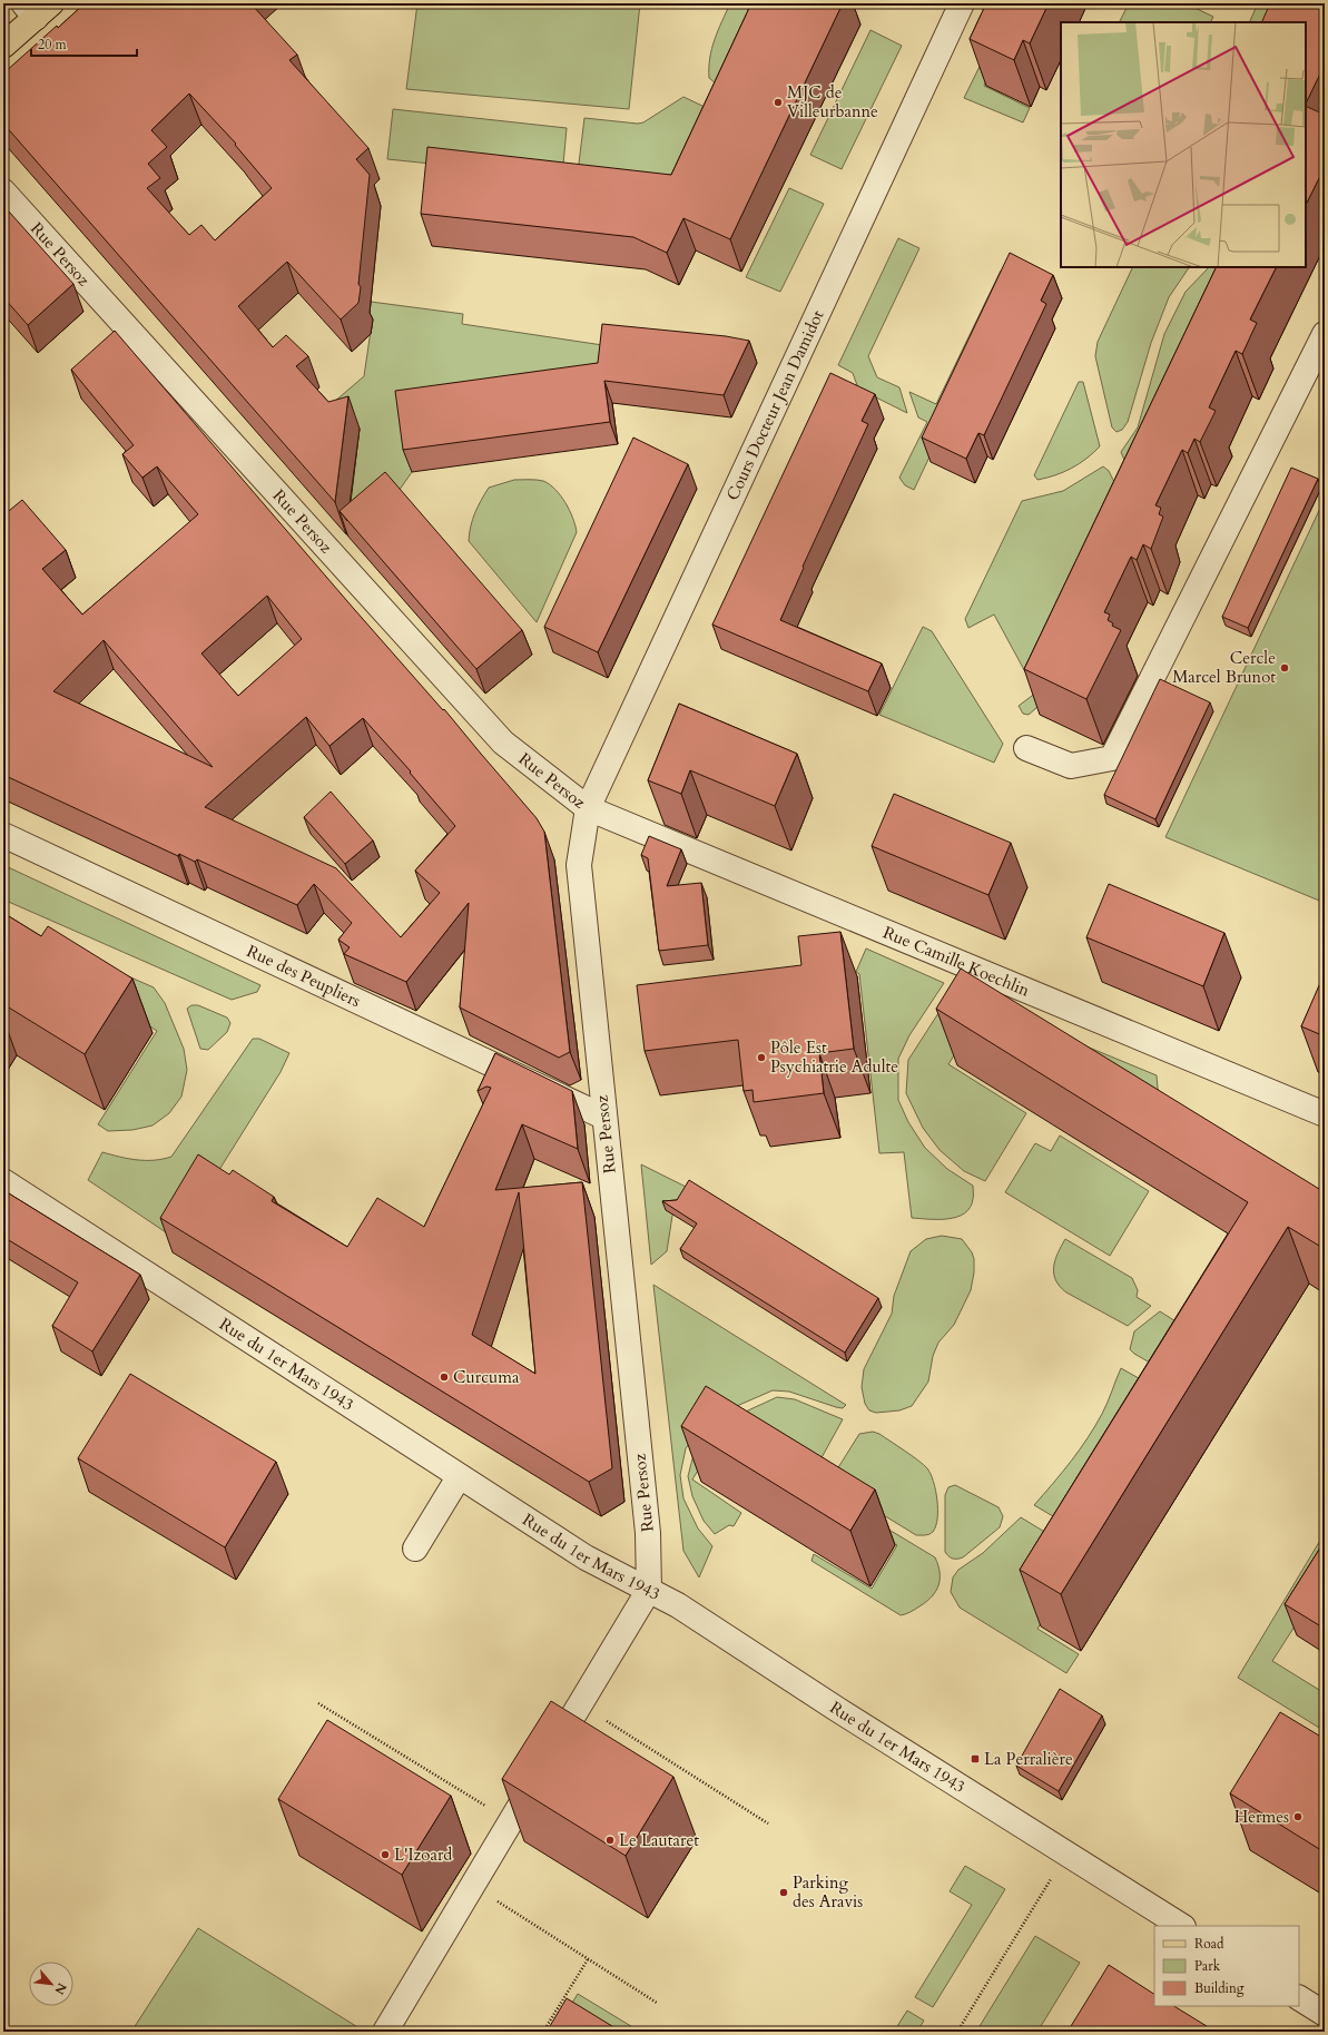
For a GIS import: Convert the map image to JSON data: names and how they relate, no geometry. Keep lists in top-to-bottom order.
{
  "streets": {
    "street": [
      "Rue Persoz",
      "Cours Docteur Jean Damidot",
      "Rue Camille Koechlin",
      "Rue des Peupliers",
      "Rue du 1er Mars 1943"
    ]
  },
  "crossings": [
    ["Rue Persoz", "Cours Docteur Jean Damidot"],
    ["Rue Persoz", "Rue Camille Koechlin"],
    ["Rue Persoz", "Rue des Peupliers"],
    ["Rue Persoz", "Rue du 1er Mars 1943"],
    ["Cours Docteur Jean Damidot", "Rue Camille Koechlin"]
  ],
  "places": {
    "other": [
      "MJC de Villeurbanne",
      "Cercle Marcel Brunot",
      "Pôle Est Psychiatrie Adulte",
      "Curcuma",
      "Hermes",
      "Le Lautaret",
      "L'Izoard",
      "Parking des Aravis"
    ],
    "transit": ["La Perralière"]
  },
  "legend": ["Road", "Park", "Building"],
  "scale_bar": "20 m",
  "north": "bottom right"
}
